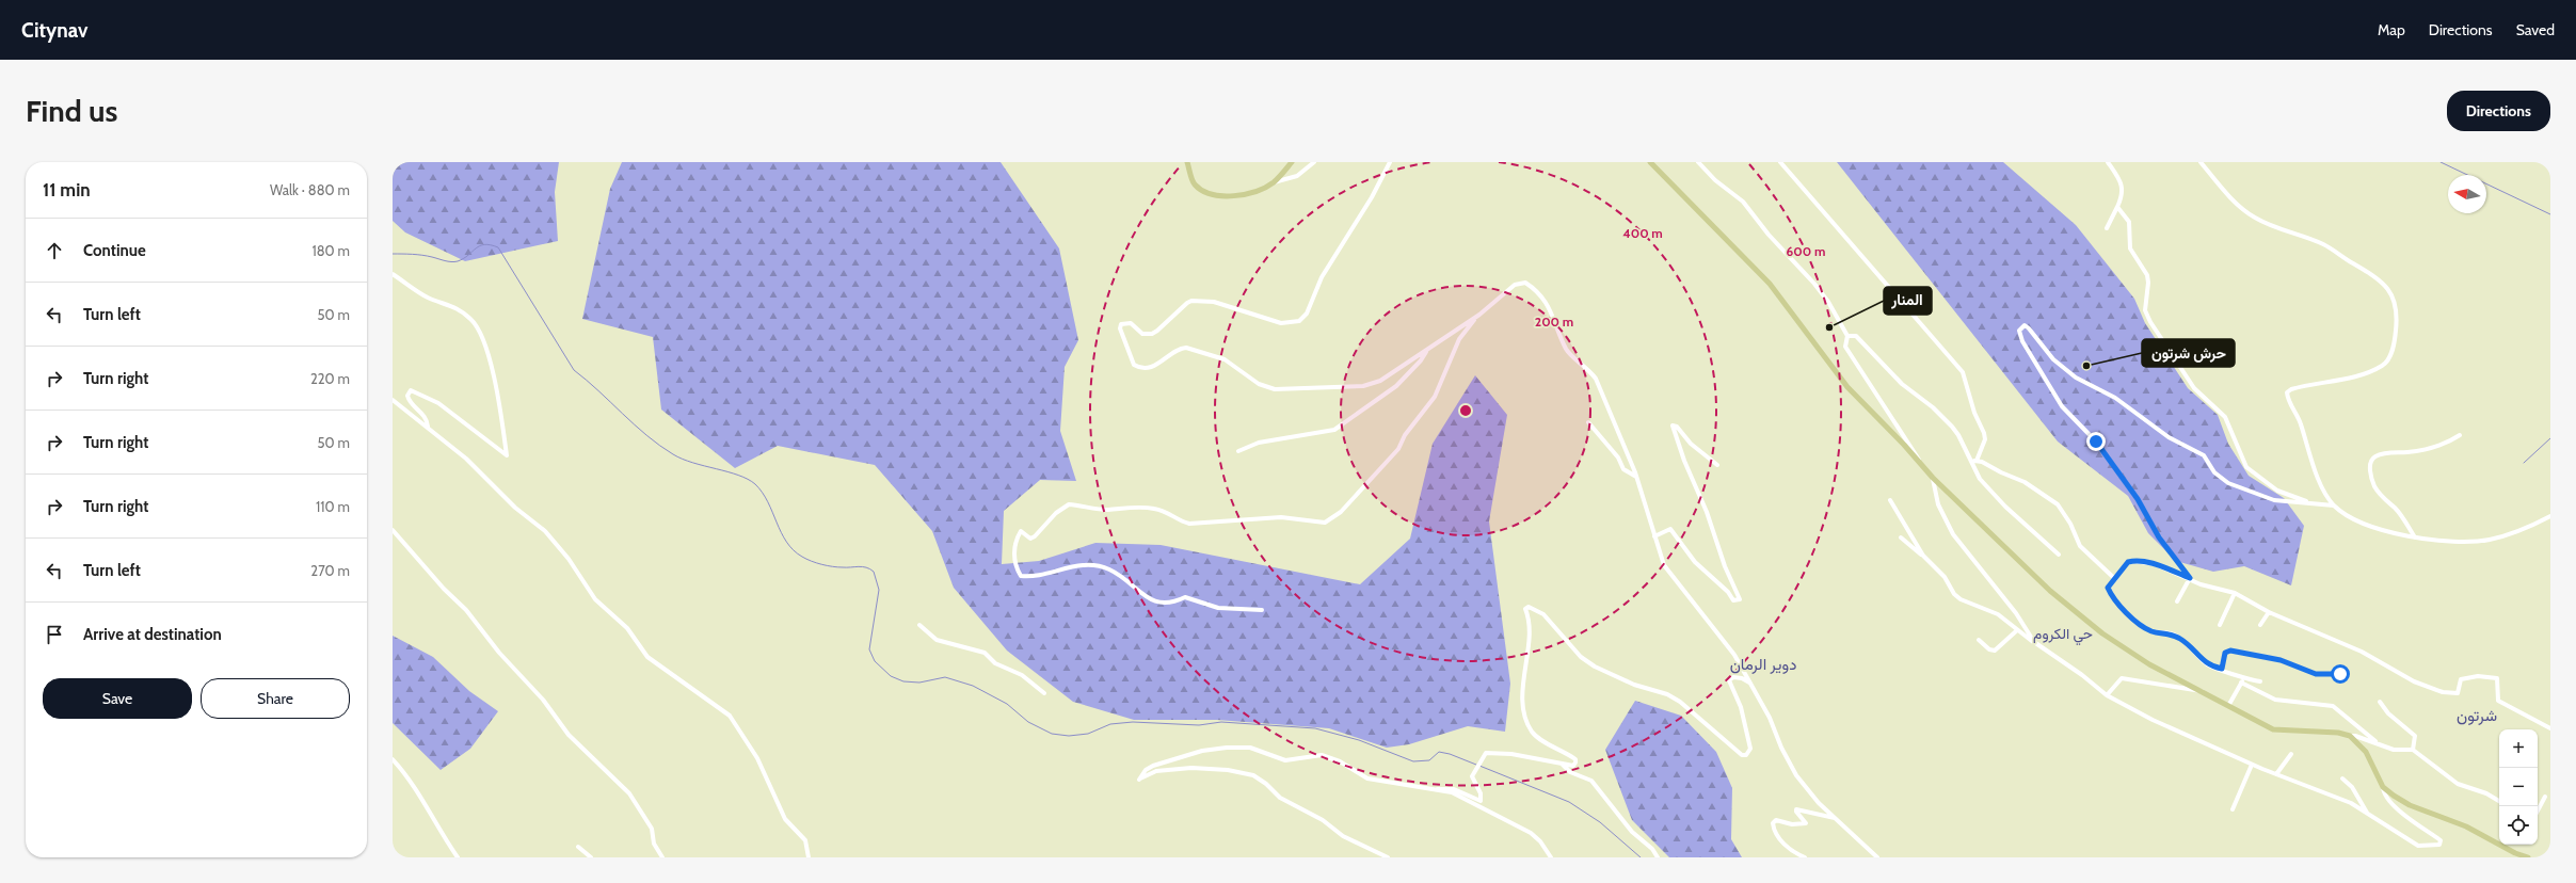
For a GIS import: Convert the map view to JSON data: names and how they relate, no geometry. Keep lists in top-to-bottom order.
{
  "districts": ["حي الكروم", "دوير الرمان", "شرتون"],
  "places": ["المنار", "حرش شرتون"],
  "north": "left",
  "page": {
    "header": "Citynav",
    "nav": ["Map", "Directions", "Saved"],
    "buttons": [
      "Directions",
      ["Save", "Share"]
    ],
    "title": "Find us",
    "heading": ["11 min", "Walk · 880 m"],
    "list": [
      ["Continue", "180 m"],
      ["Turn left", "50 m"],
      ["Turn right", "220 m"],
      ["Turn right", "50 m"],
      ["Turn right", "110 m"],
      ["Turn left", "270 m"],
      "Arrive at destination"
    ],
    "map_buttons": ["+", "−"]
  },
  "rings": ["400 m", "600 m", "200 m"]
}
